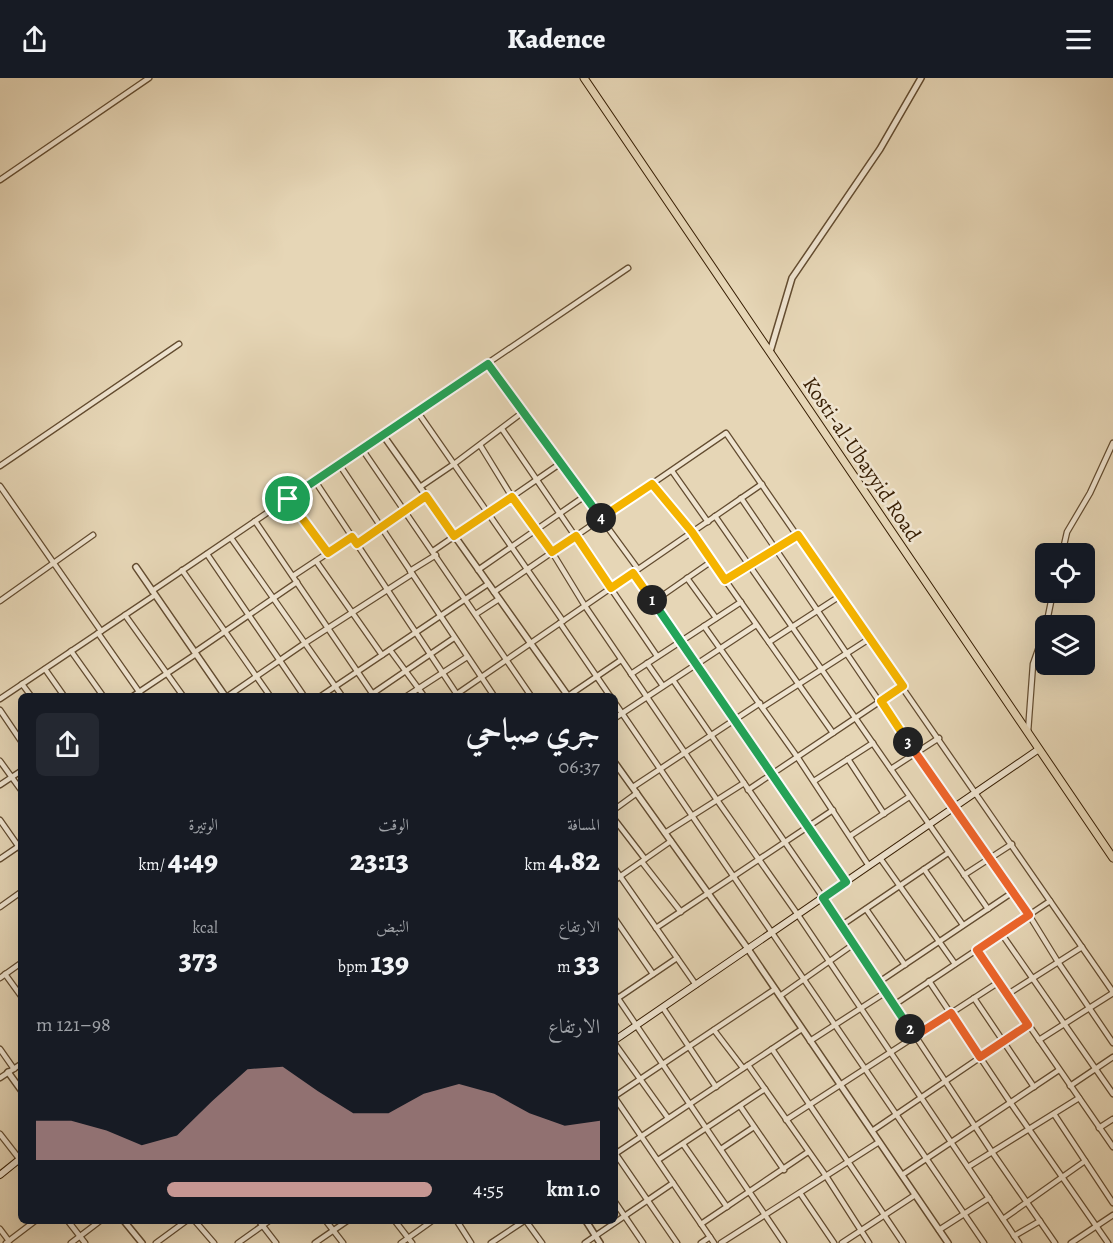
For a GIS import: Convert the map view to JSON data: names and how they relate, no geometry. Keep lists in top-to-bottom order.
{
  "streets": {
    "highway": ["Kosti-al-Ubayyid Road"]
  },
  "page": {
    "header": "Kadence",
    "pins": [
      "4",
      "1",
      "3",
      "2"
    ],
    "heading": ["جري صباحي", "06:37"],
    "stats": [
      ["المسافة", "4.82 km"],
      ["الوقت", "23:13"],
      ["الوتيرة", "4:49 /km"],
      ["الارتفاع", "33 m"],
      ["النبض", "139 bpm"],
      ["kcal", "373"]
    ],
    "chart": ["الارتفاع", "98–121 m"],
    "list": [
      {
        "name": "1.0 km",
        "note": "4:55"
      }
    ]
  }
}
